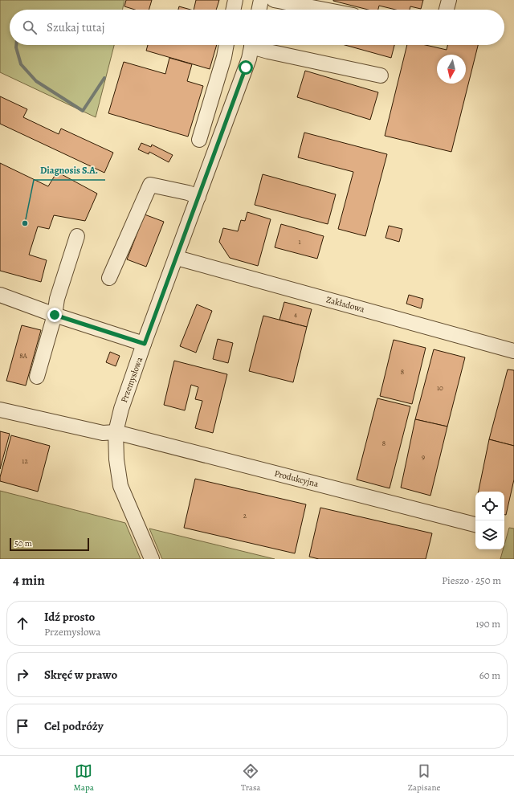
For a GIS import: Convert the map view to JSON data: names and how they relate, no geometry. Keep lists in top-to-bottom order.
{
  "streets": {
    "street": ["Zakładowa", "Przemysłowa", "Produkcyjna"]
  },
  "crossings": [
    ["Zakładowa", "Przemysłowa"],
    ["Przemysłowa", "Produkcyjna"]
  ],
  "places": ["Diagnosis S.A."],
  "house_numbers": [
    "1",
    "4",
    "8A",
    "8",
    "10",
    "8",
    "9",
    "12",
    "2"
  ],
  "scale_bar": "50 m",
  "north": "bottom",
  "page": {
    "search": "Szukaj tutaj",
    "scale": "50 m",
    "heading": ["4 min", "Pieszo · 250 m"],
    "list": [
      ["Idź prosto", "Przemysłowa", "190 m"],
      ["Skręć w prawo", "60 m"],
      "Cel podróży"
    ],
    "nav": ["Mapa", "Trasa", "Zapisane"]
  }
}
